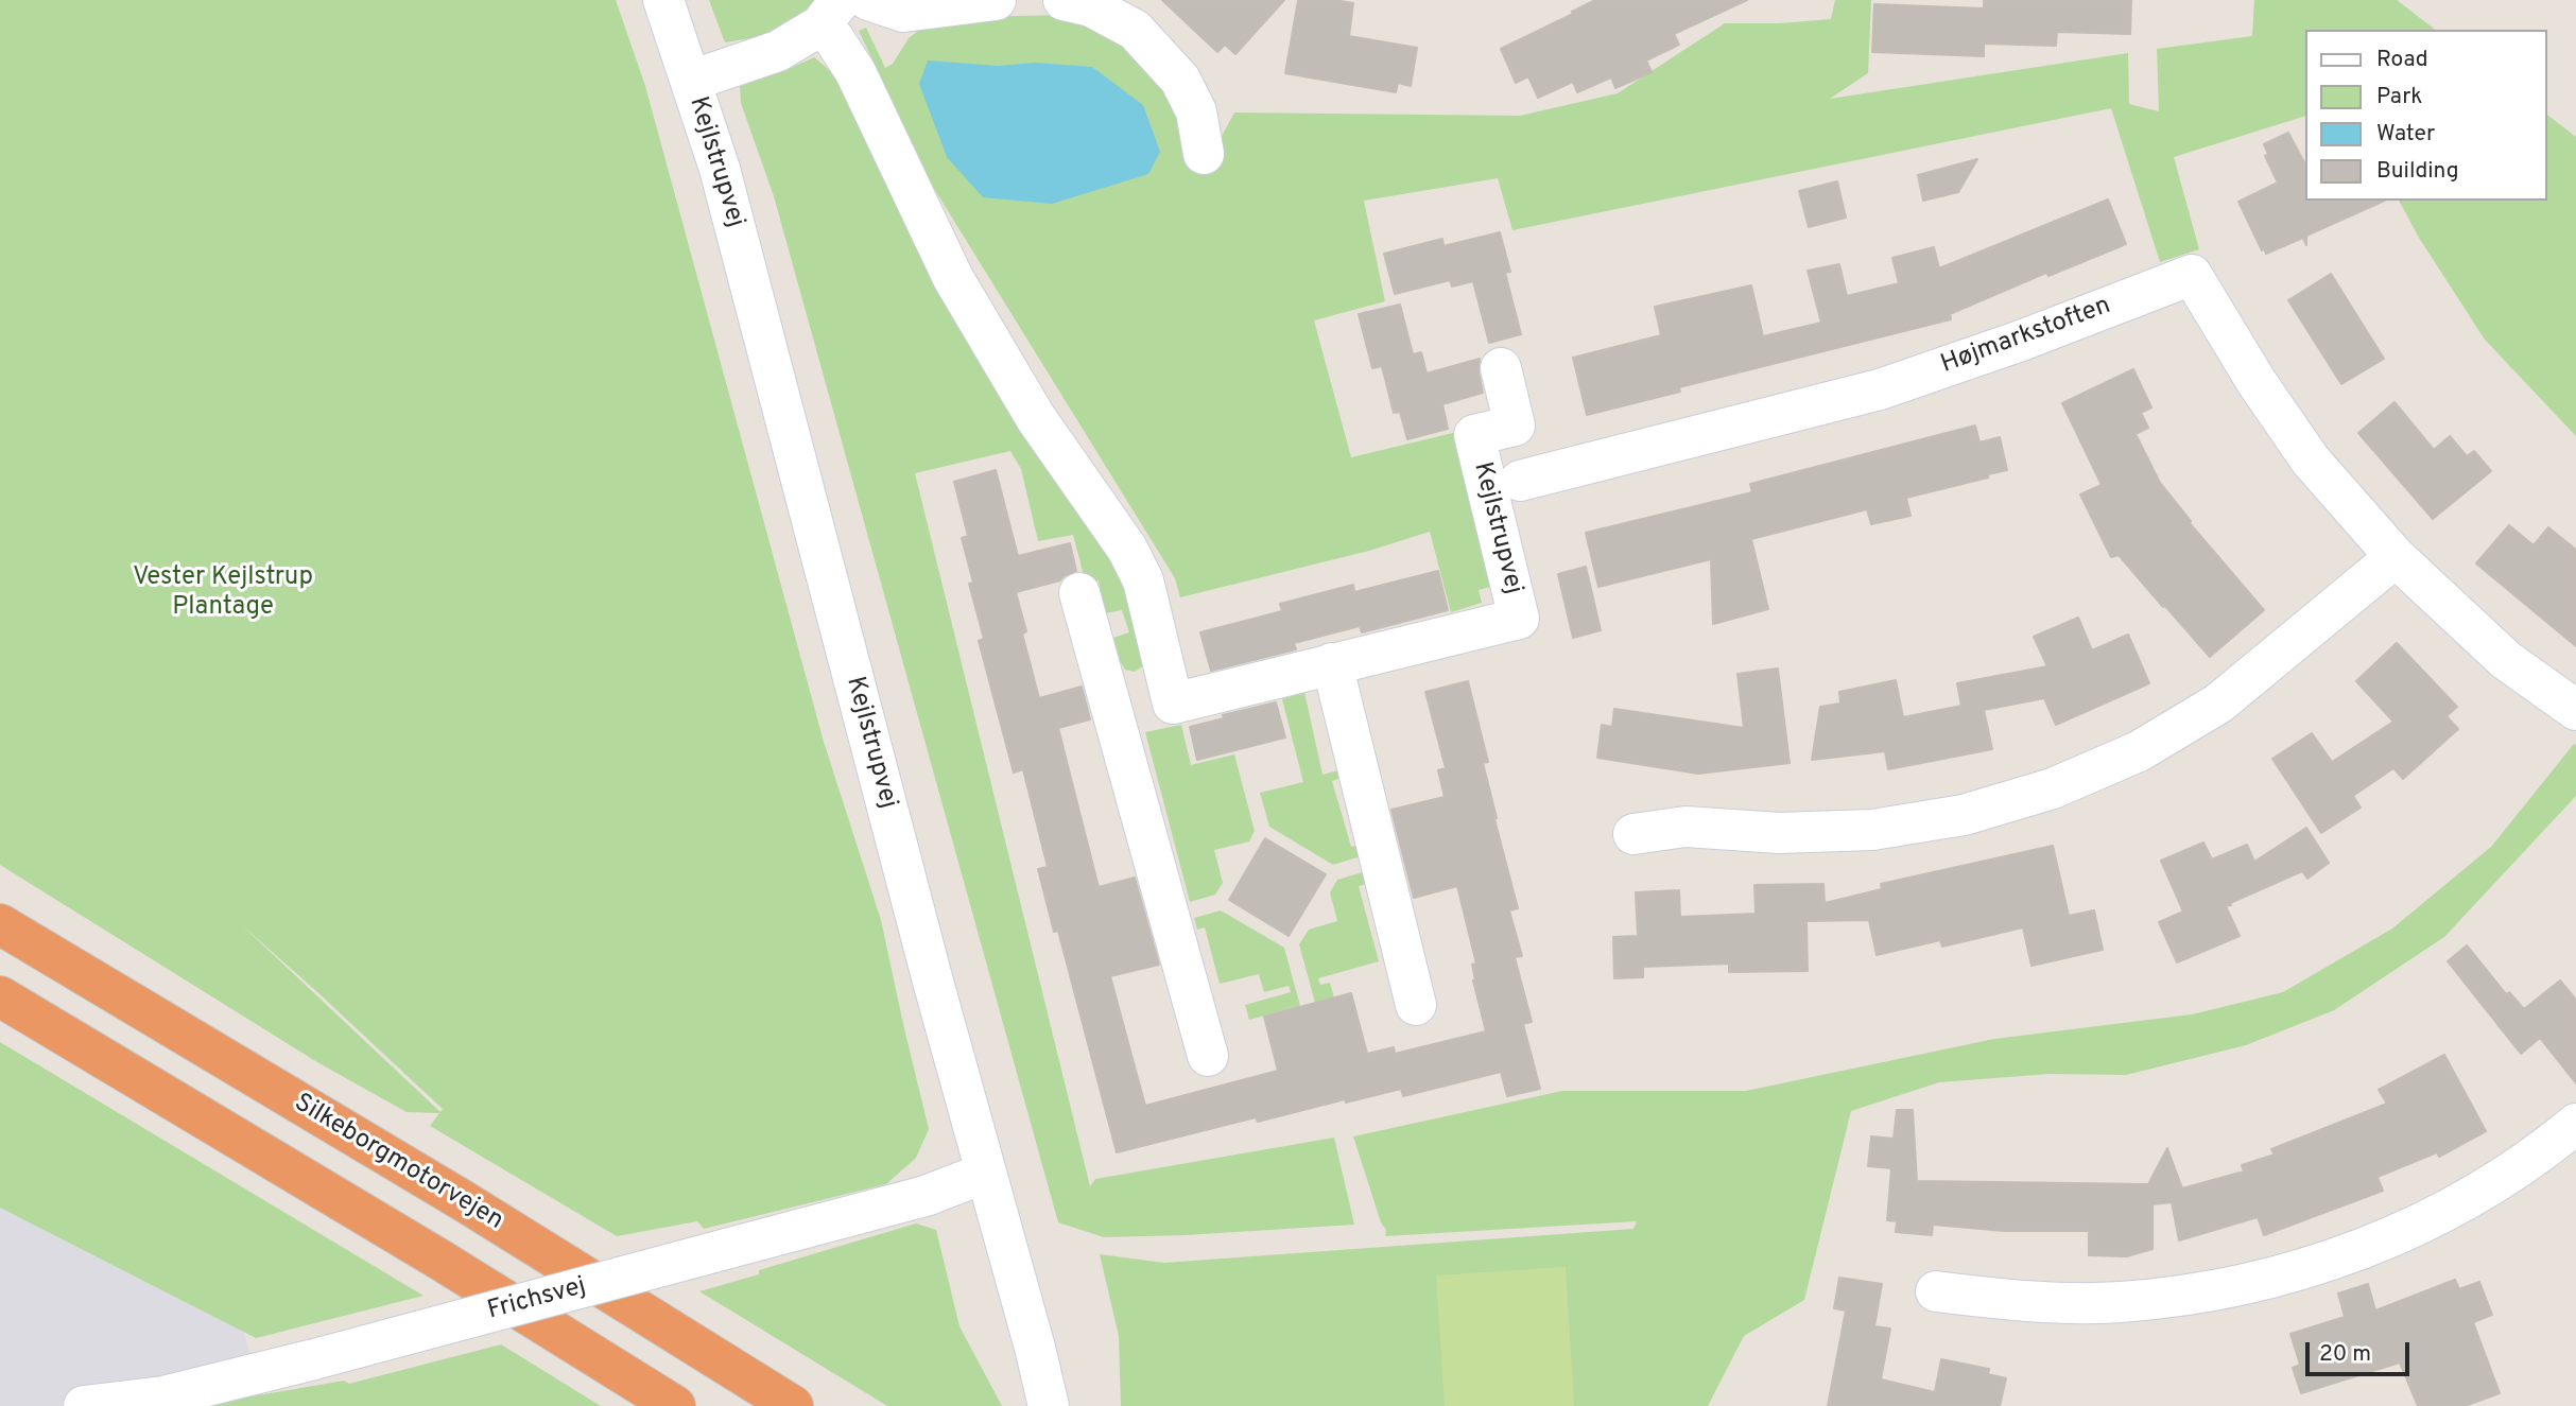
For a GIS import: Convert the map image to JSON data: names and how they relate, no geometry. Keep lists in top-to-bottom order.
{
  "streets": {
    "highway": ["Silkeborgmotorvejen"],
    "street": ["Kejlstrupvej", "Højmarkstoften", "Frichsvej"]
  },
  "crossings": [
    ["Kejlstrupvej", "Frichsvej"]
  ],
  "parks": ["Vester Kejlstrup Plantage"],
  "legend": [
    "Road",
    "Park",
    "Water",
    "Building"
  ],
  "scale_bar": "20 m"
}
